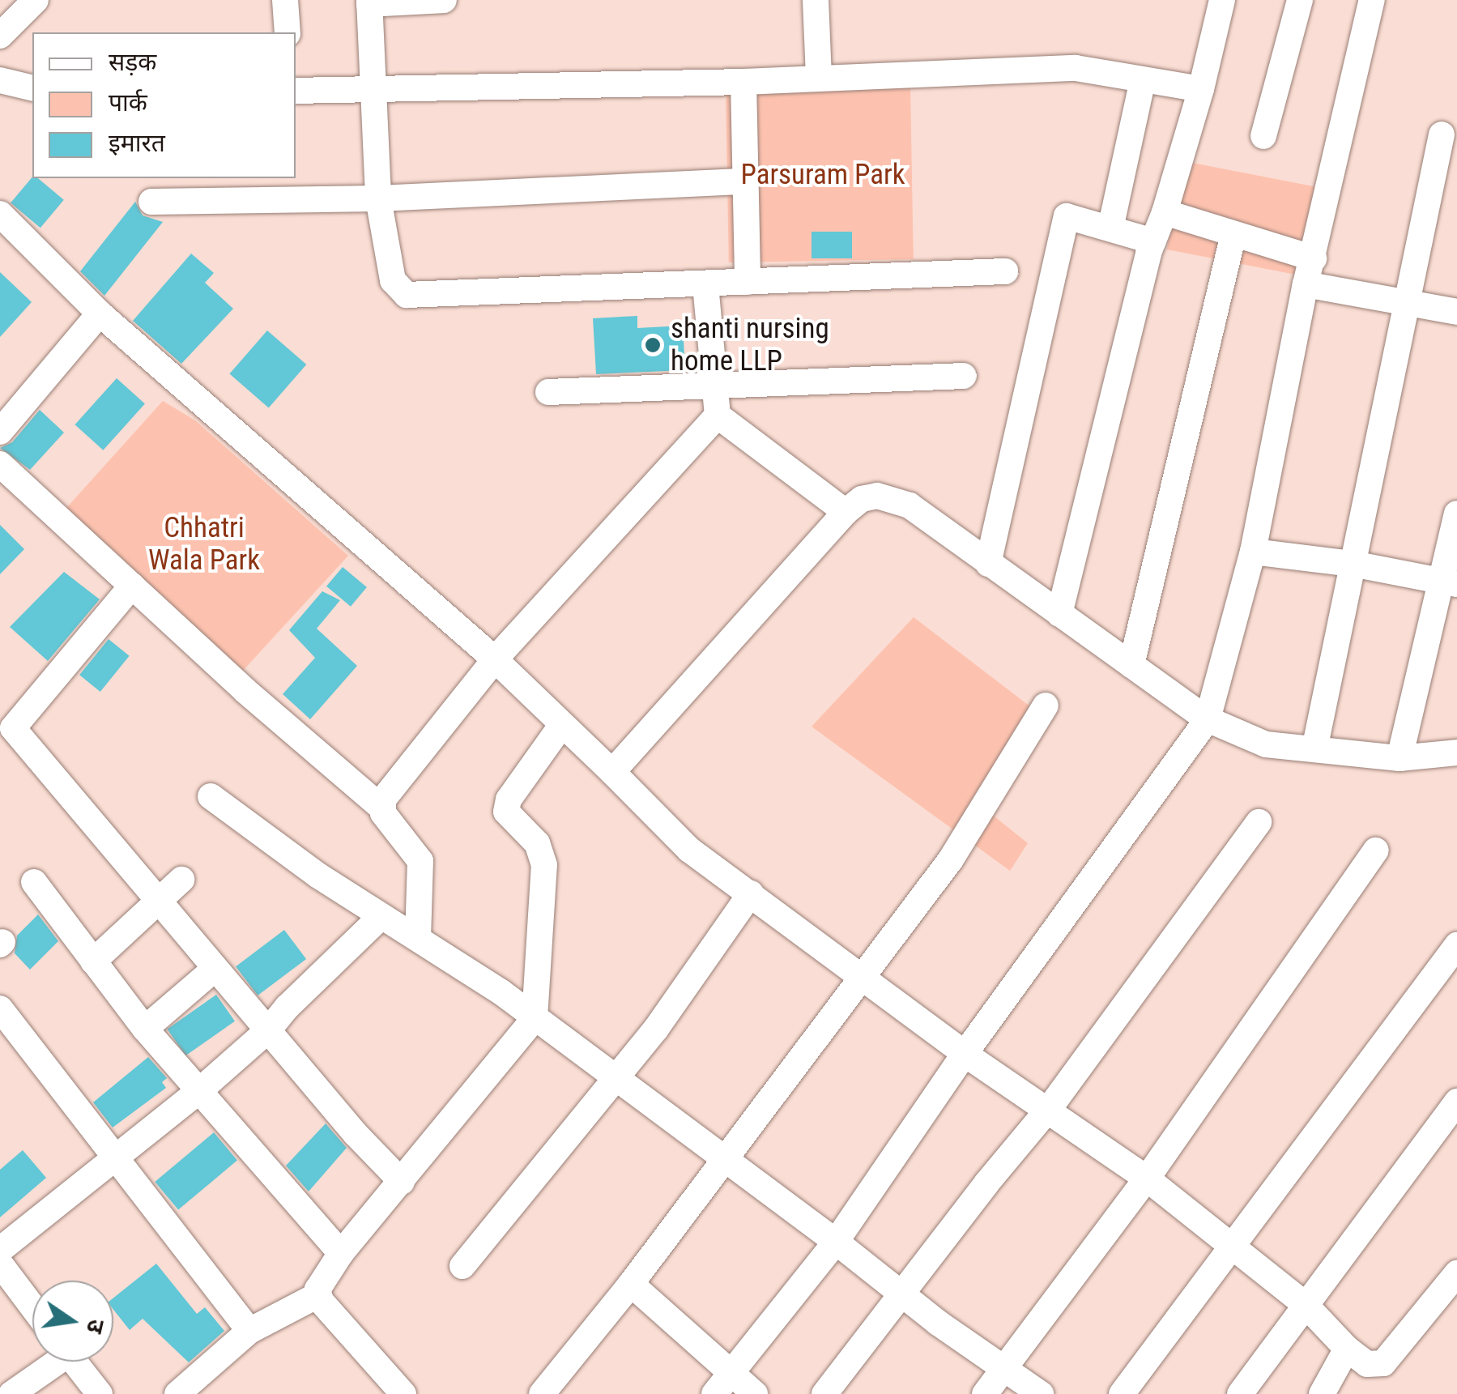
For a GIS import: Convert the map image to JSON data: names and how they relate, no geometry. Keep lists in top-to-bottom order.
{
  "parks": ["Parsuram Park", "Chhatri Wala Park"],
  "places": ["shanti nursing home LLP"],
  "legend": ["सड़क", "पार्क", "इमारत"],
  "north": "right"
}
